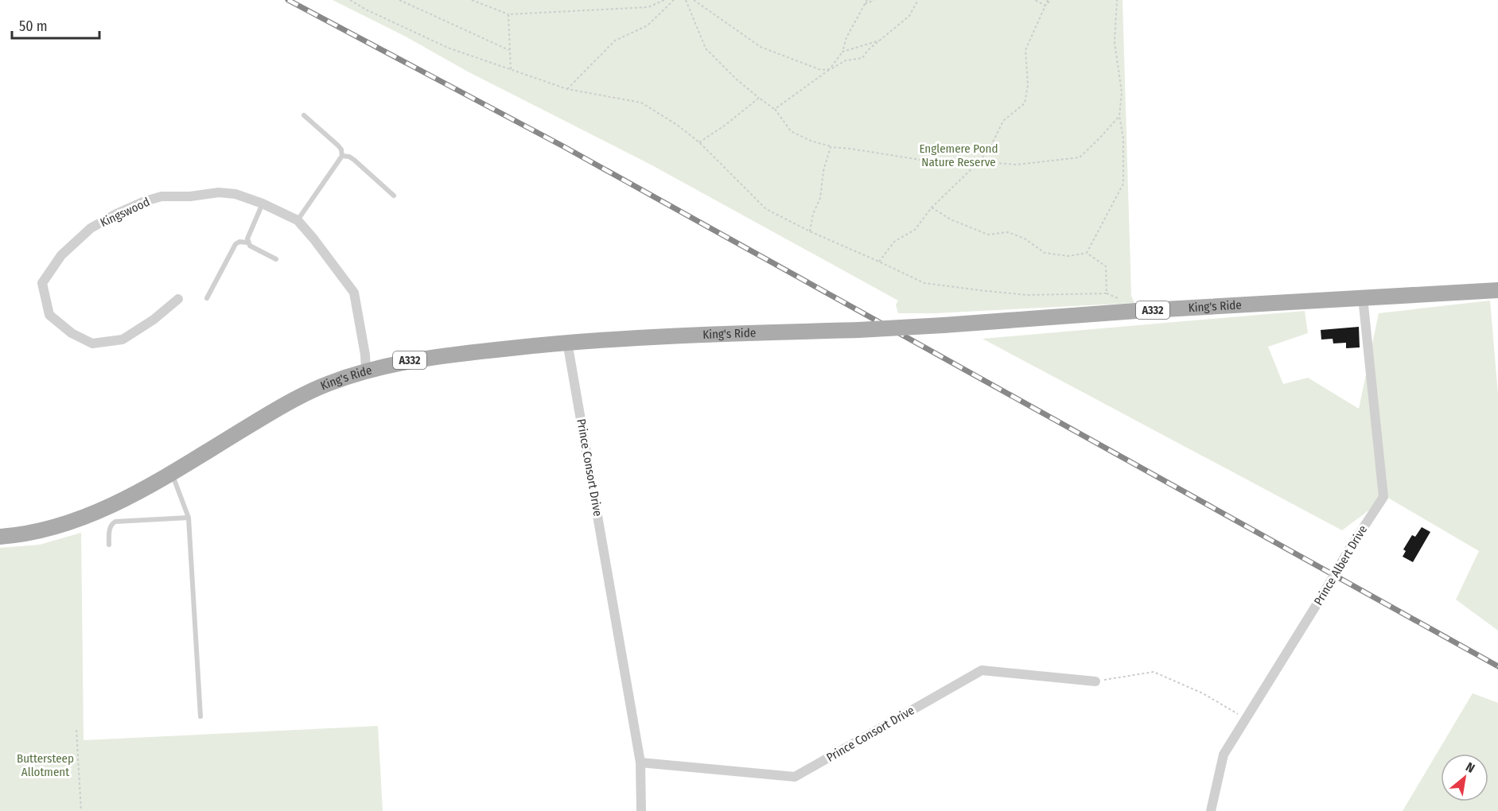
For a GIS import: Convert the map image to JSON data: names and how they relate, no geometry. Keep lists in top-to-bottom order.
{
  "streets": {
    "main road": ["King's Ride", "A332"],
    "street": ["Kingswood", "Prince Consort Drive", "Prince Albert Drive"]
  },
  "crossings": [
    ["Kingswood", "King's Ride"],
    ["King's Ride", "Prince Consort Drive"],
    ["King's Ride", "Prince Albert Drive"]
  ],
  "parks": ["Englemere Pond Nature Reserve", "Buttersteep Allotment"],
  "scale_bar": "50 m",
  "north": "top right"
}
